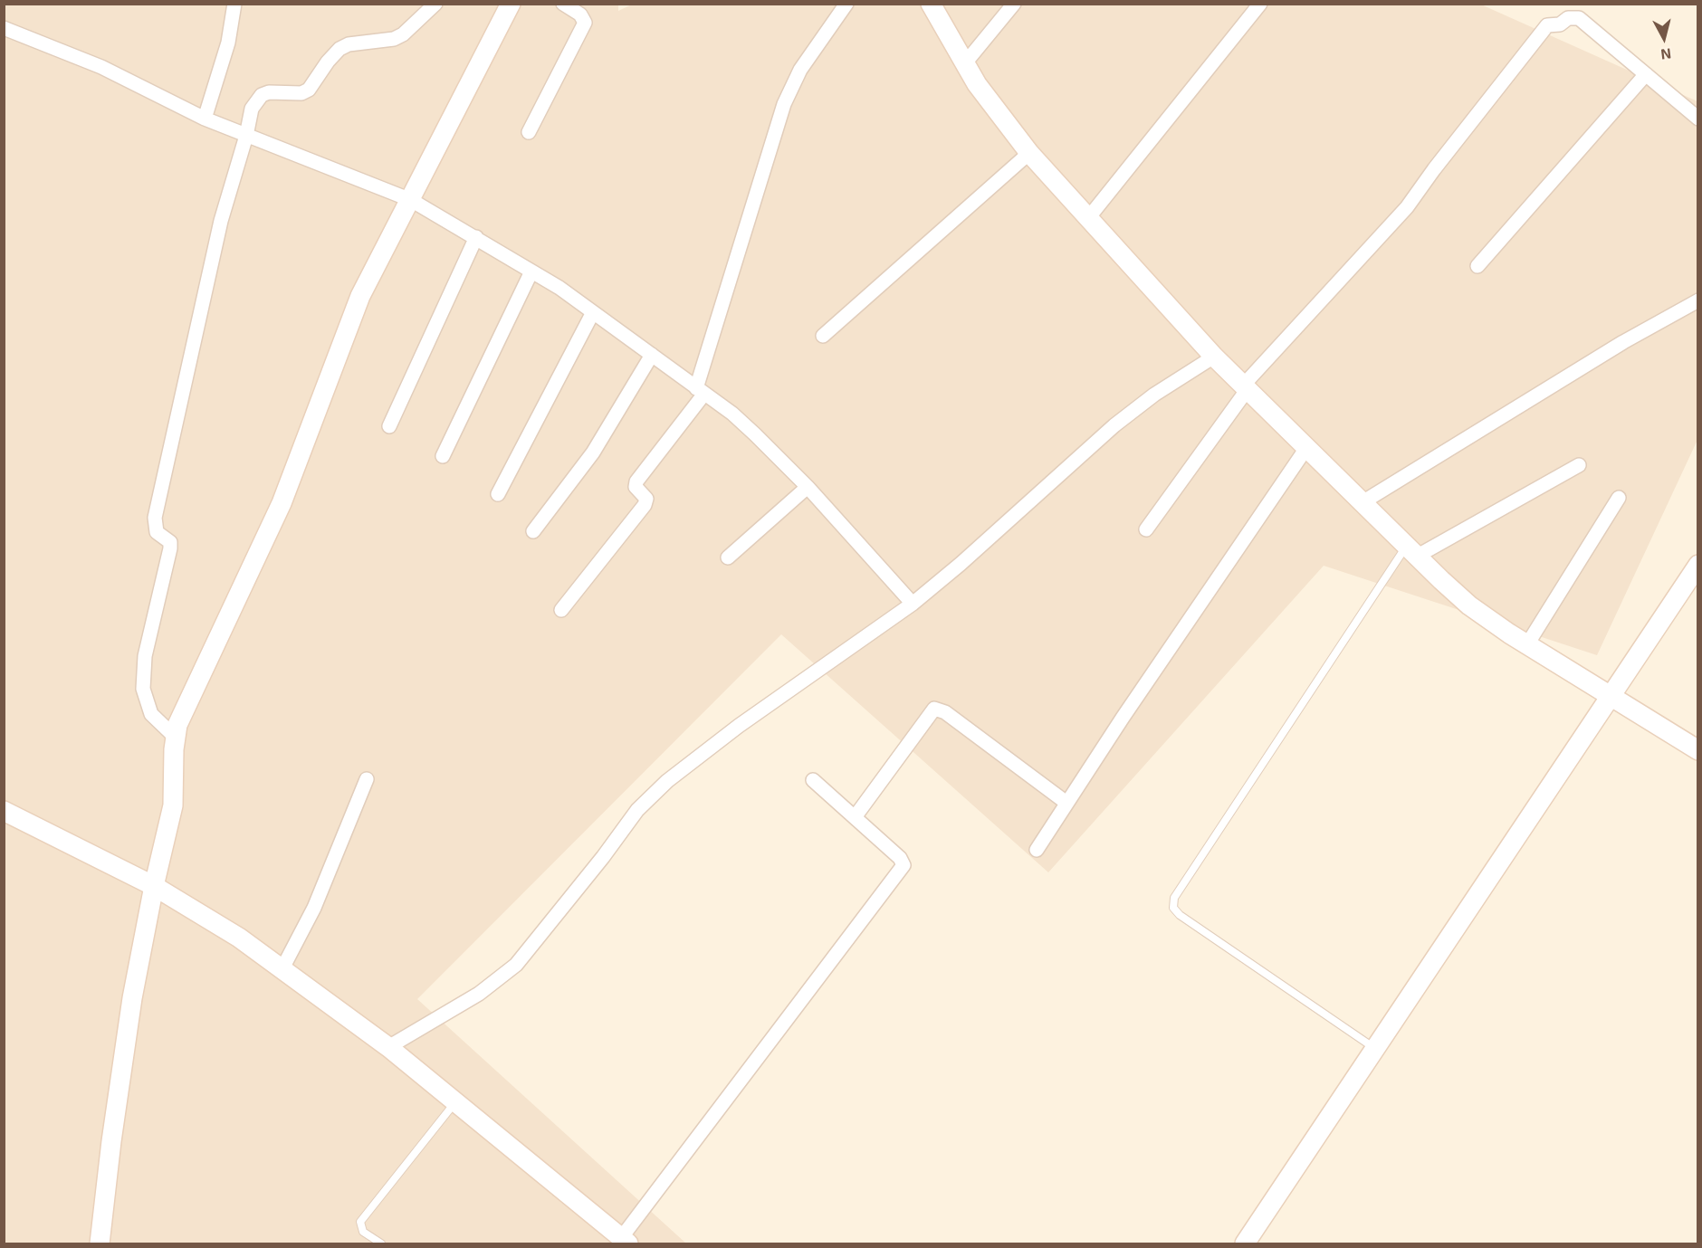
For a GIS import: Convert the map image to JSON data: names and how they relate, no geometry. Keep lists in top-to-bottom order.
{
  "north": "bottom"
}
